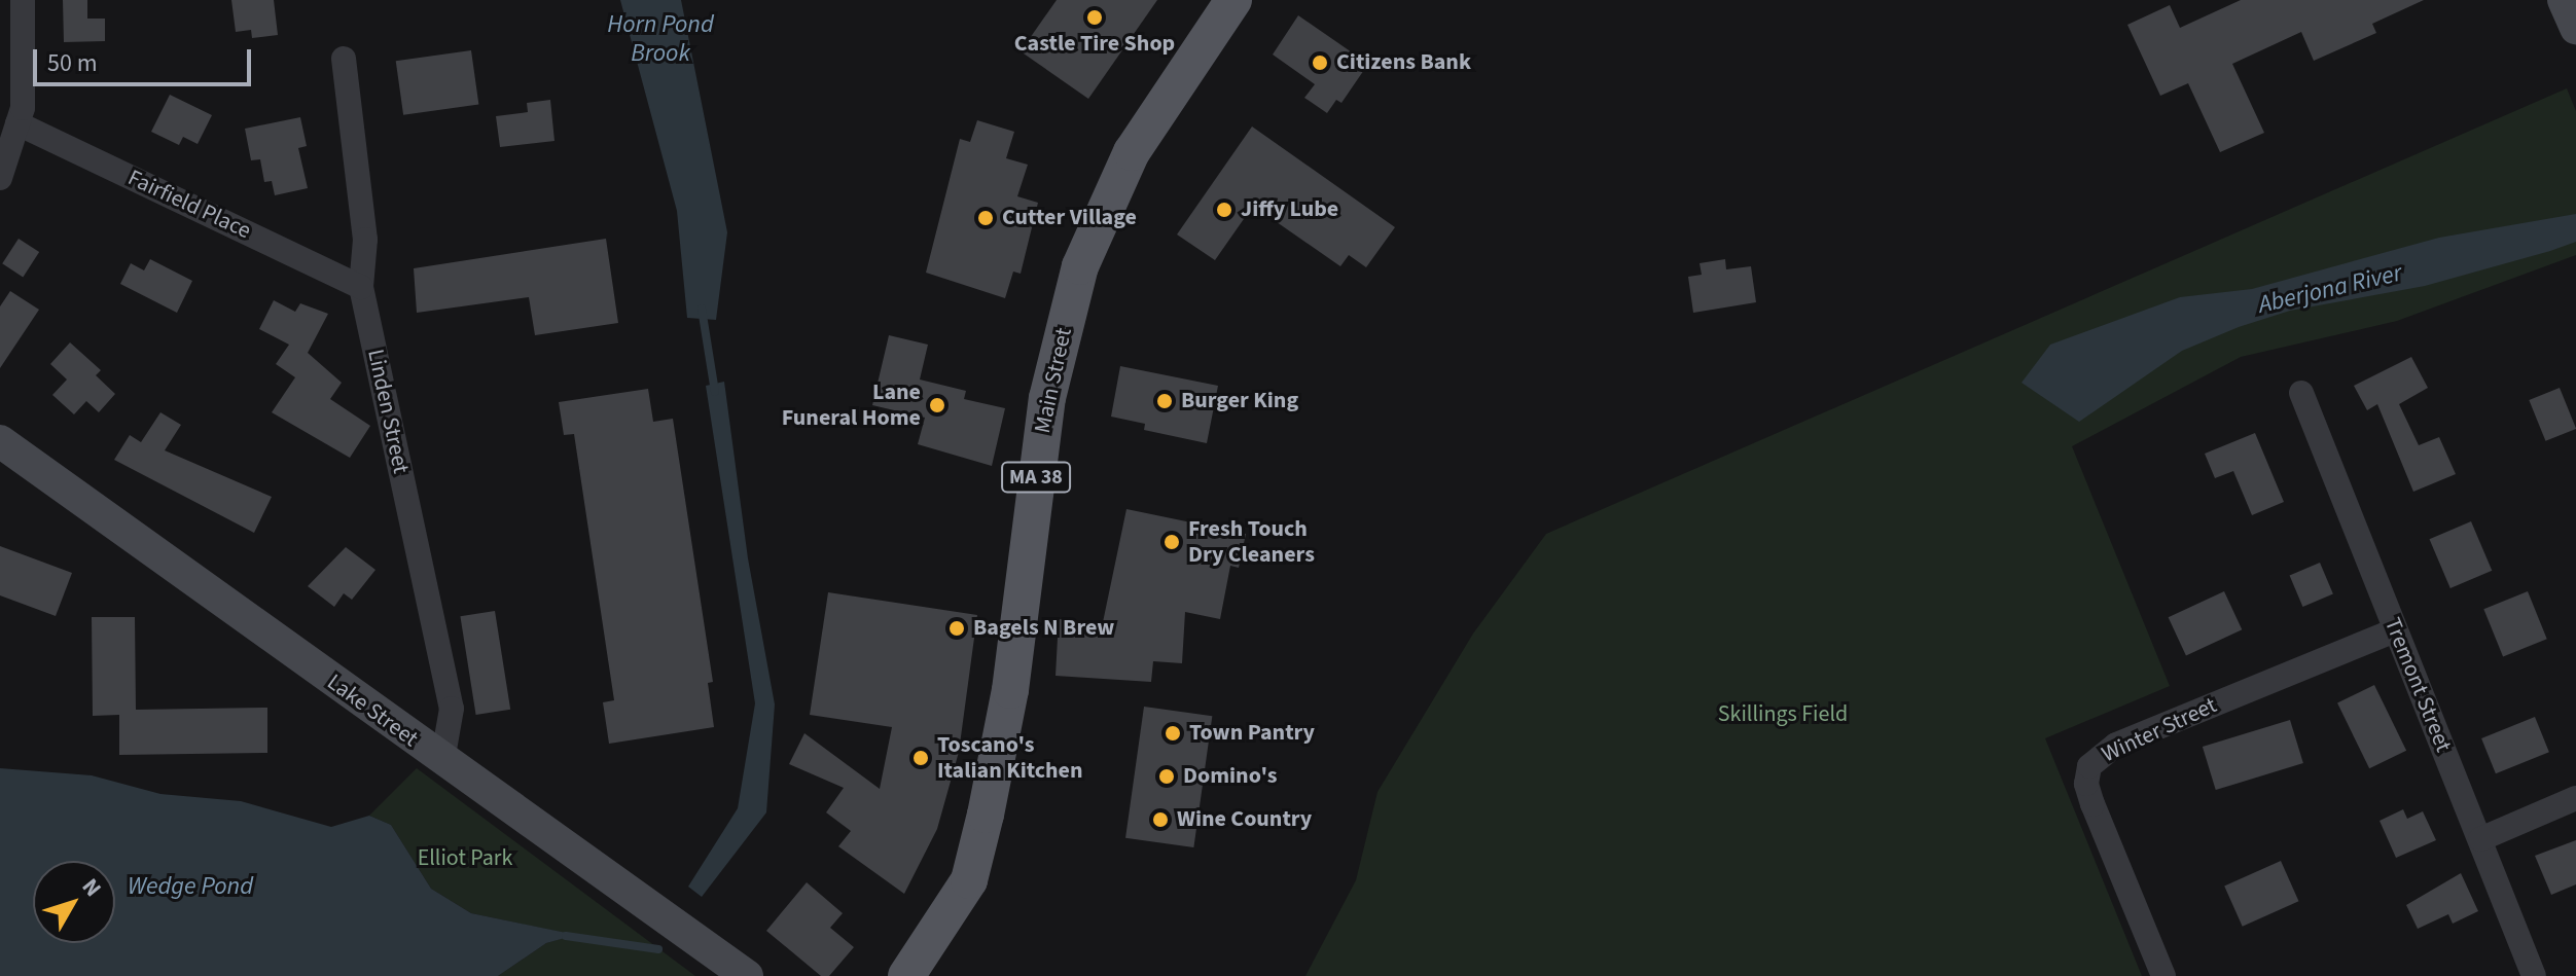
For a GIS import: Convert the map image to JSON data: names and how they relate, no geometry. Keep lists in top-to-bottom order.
{
  "streets": {
    "main road": ["Main Street", "MA 38"],
    "street": [
      "Fairfield Place",
      "Linden Street",
      "Tremont Street",
      "Lake Street",
      "Winter Street"
    ]
  },
  "crossings": [
    ["Fairfield Place", "Linden Street"],
    ["Linden Street", "Lake Street"],
    ["Tremont Street", "Winter Street"]
  ],
  "water": ["Horn Pond Brook", "Aberjona River", "Wedge Pond"],
  "parks": ["Skillings Field", "Elliot Park"],
  "places": [
    "Castle Tire Shop",
    "Citizens Bank",
    "Jiffy Lube",
    "Cutter Village",
    "Burger King",
    "Lane Funeral Home",
    "Fresh Touch Dry Cleaners",
    "Bagels N Brew",
    "Town Pantry",
    "Toscano's Italian Kitchen",
    "Domino's",
    "Wine Country"
  ],
  "scale_bar": "50 m",
  "north": "top right"
}
